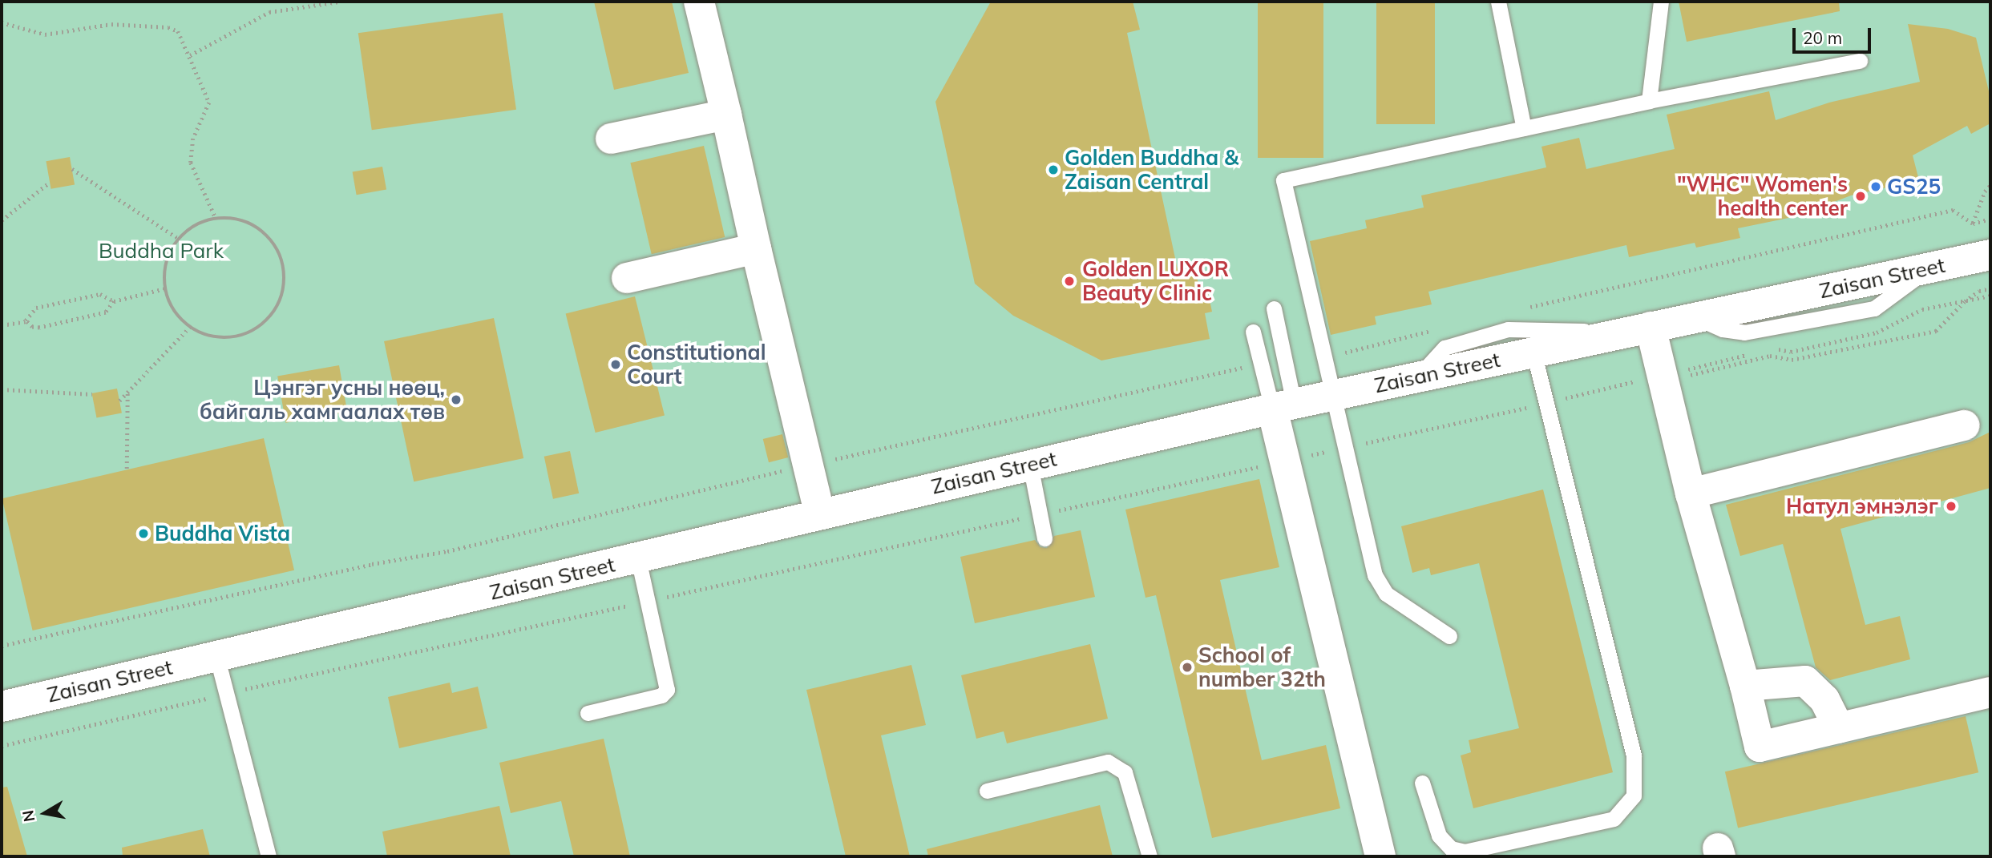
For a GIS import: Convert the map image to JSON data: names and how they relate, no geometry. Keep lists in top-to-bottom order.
{
  "streets": {
    "street": ["Zaisan Street"]
  },
  "parks": ["Buddha Park"],
  "places": [
    "Golden Buddha & Zaisan Central",
    "GS25",
    "\"WHC\" Women's health center",
    "Golden LUXOR Beauty Clinic",
    "Constitutional Court",
    "Цэнгэг усны нөөц, байгаль хамгаалах төв",
    "Натул эмнэлэг",
    "Buddha Vista",
    "School of number 32th"
  ],
  "scale_bar": "20 m",
  "north": "left"
}
